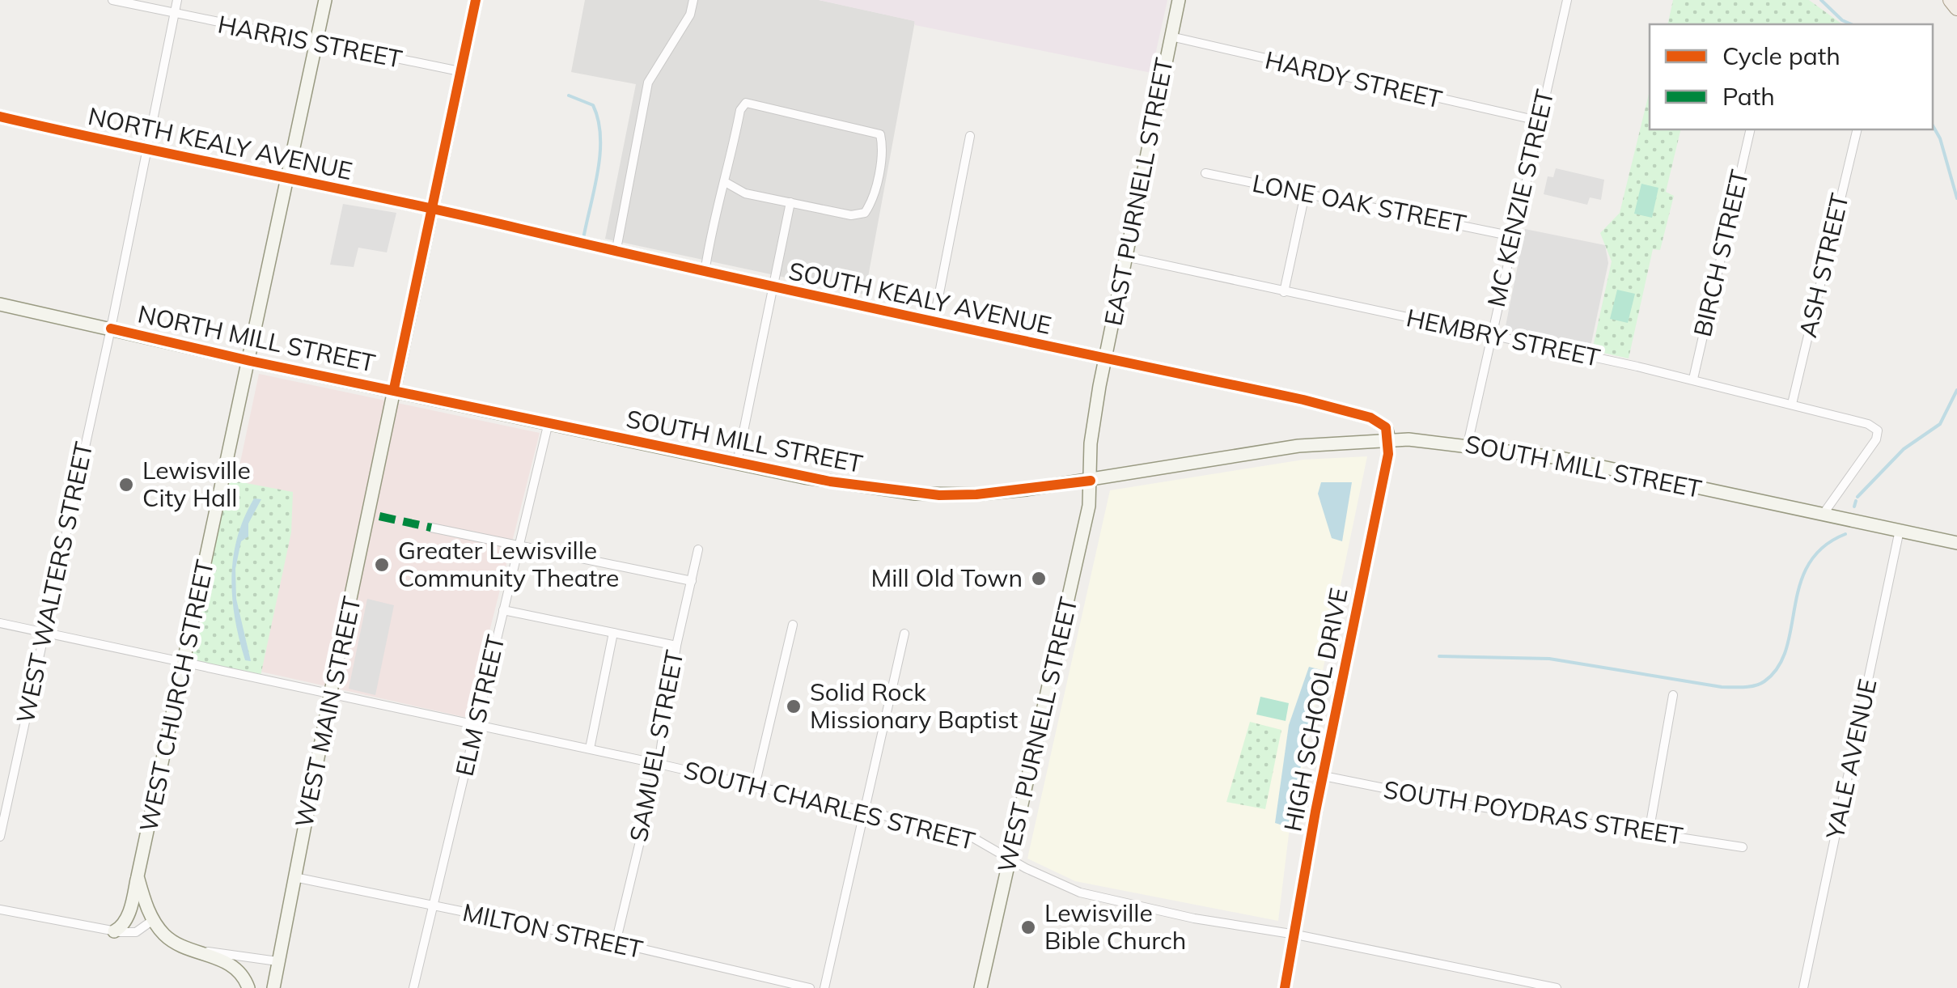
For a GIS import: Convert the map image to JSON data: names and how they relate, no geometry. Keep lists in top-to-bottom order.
{
  "streets": {
    "main road": [
      "NORTH KEALY AVENUE",
      "EAST PURNELL STREET",
      "SOUTH KEALY AVENUE",
      "NORTH MILL STREET",
      "SOUTH MILL STREET",
      "WEST CHURCH STREET",
      "WEST MAIN STREET",
      "WEST PURNELL STREET"
    ],
    "street": [
      "HARRIS STREET",
      "HARDY STREET",
      "MC KENZIE STREET",
      "LONE OAK STREET",
      "BIRCH STREET",
      "ASH STREET",
      "HEMBRY STREET",
      "WEST WALTERS STREET",
      "ELM STREET",
      "HIGH SCHOOL DRIVE",
      "SAMUEL STREET",
      "YALE AVENUE",
      "SOUTH CHARLES STREET",
      "SOUTH POYDRAS STREET",
      "MILTON STREET"
    ]
  },
  "crossings": [
    ["HARRIS STREET", "WEST WALTERS STREET"],
    ["HARRIS STREET", "WEST CHURCH STREET"],
    ["HARRIS STREET", "WEST MAIN STREET"],
    ["HARDY STREET", "EAST PURNELL STREET"],
    ["HARDY STREET", "MC KENZIE STREET"],
    ["NORTH KEALY AVENUE", "SOUTH KEALY AVENUE"],
    ["NORTH KEALY AVENUE", "WEST WALTERS STREET"],
    ["NORTH KEALY AVENUE", "WEST CHURCH STREET"],
    ["NORTH KEALY AVENUE", "WEST MAIN STREET"],
    ["EAST PURNELL STREET", "SOUTH KEALY AVENUE"],
    ["EAST PURNELL STREET", "HEMBRY STREET"],
    ["EAST PURNELL STREET", "SOUTH MILL STREET"],
    ["EAST PURNELL STREET", "WEST PURNELL STREET"],
    ["MC KENZIE STREET", "LONE OAK STREET"],
    ["MC KENZIE STREET", "HEMBRY STREET"],
    ["MC KENZIE STREET", "SOUTH MILL STREET"],
    ["BIRCH STREET", "HEMBRY STREET"],
    ["ASH STREET", "HEMBRY STREET"],
    ["SOUTH KEALY AVENUE", "SOUTH MILL STREET"],
    ["SOUTH KEALY AVENUE", "HIGH SCHOOL DRIVE"],
    ["SOUTH KEALY AVENUE", "WEST MAIN STREET"],
    ["HEMBRY STREET", "SOUTH MILL STREET"],
    ["NORTH MILL STREET", "SOUTH MILL STREET"],
    ["NORTH MILL STREET", "WEST WALTERS STREET"],
    ["NORTH MILL STREET", "WEST CHURCH STREET"],
    ["NORTH MILL STREET", "WEST MAIN STREET"],
    ["SOUTH MILL STREET", "ELM STREET"],
    ["SOUTH MILL STREET", "HIGH SCHOOL DRIVE"],
    ["SOUTH MILL STREET", "WEST MAIN STREET"],
    ["SOUTH MILL STREET", "WEST PURNELL STREET"],
    ["SOUTH MILL STREET", "YALE AVENUE"],
    ["WEST WALTERS STREET", "SOUTH CHARLES STREET"],
    ["WEST CHURCH STREET", "SOUTH CHARLES STREET"],
    ["ELM STREET", "SOUTH CHARLES STREET"],
    ["ELM STREET", "MILTON STREET"],
    ["HIGH SCHOOL DRIVE", "SOUTH CHARLES STREET"],
    ["HIGH SCHOOL DRIVE", "SOUTH POYDRAS STREET"],
    ["WEST MAIN STREET", "SOUTH CHARLES STREET"],
    ["WEST MAIN STREET", "MILTON STREET"],
    ["WEST PURNELL STREET", "SOUTH CHARLES STREET"],
    ["SAMUEL STREET", "SOUTH CHARLES STREET"],
    ["SAMUEL STREET", "MILTON STREET"]
  ],
  "places": [
    "Lewisville City Hall",
    "Greater Lewisville Community Theatre",
    "Mill Old Town",
    "Solid Rock Missionary Baptist",
    "Lewisville Bible Church"
  ],
  "legend": ["Cycle path", "Path"]
}
